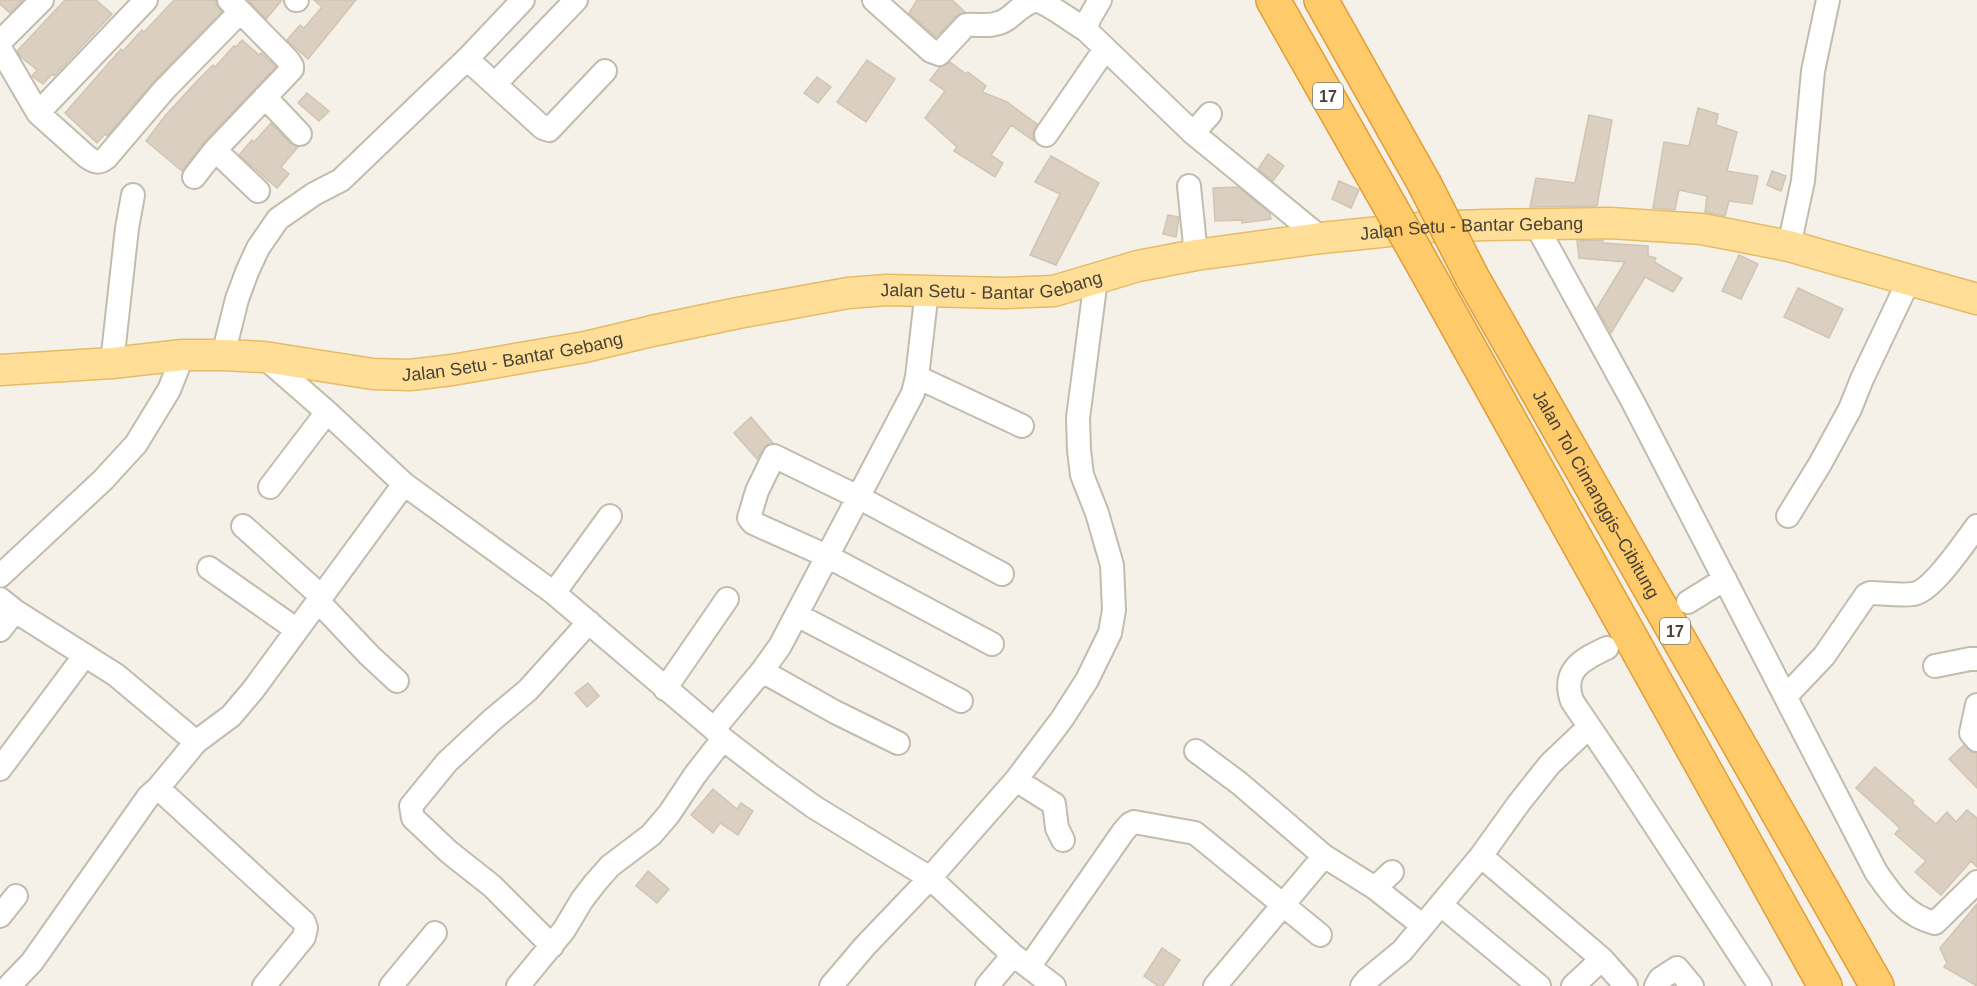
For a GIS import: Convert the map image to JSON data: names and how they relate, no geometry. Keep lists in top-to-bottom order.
{
  "streets": {
    "highway": ["17", "Jalan Tol Cimanggis–Cibitung"],
    "main road": ["Jalan Setu - Bantar Gebang"]
  }
}
